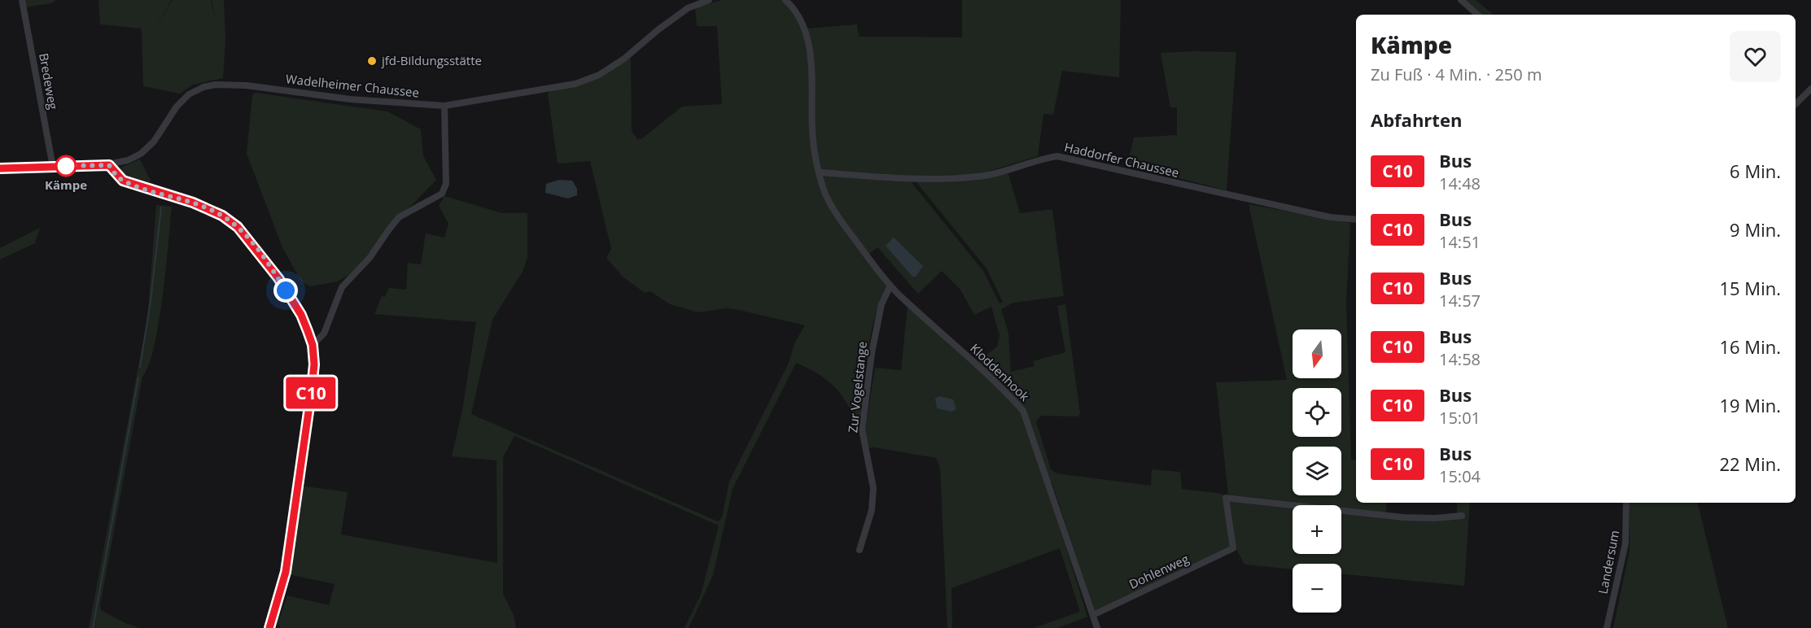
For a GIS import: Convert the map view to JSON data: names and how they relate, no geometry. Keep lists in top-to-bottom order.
{
  "streets": {
    "street": [
      "Bredeweg",
      "Wadelheimer Chaussee",
      "Haddorfer Chaussee",
      "Kloddenhook",
      "Zur Vogelstange",
      "Landersum",
      "Dohlenweg"
    ]
  },
  "crossings": [
    ["Bredeweg", "Wadelheimer Chaussee"],
    ["Haddorfer Chaussee", "Kloddenhook"],
    ["Kloddenhook", "Zur Vogelstange"],
    ["Kloddenhook", "Dohlenweg"]
  ],
  "places": ["jfd-Bildungsstätte", "Kämpe"],
  "lines": ["bus line C10"],
  "north": "bottom",
  "page": {
    "on_map": "C10",
    "heading": [
      ["Kämpe", "Zu Fuß · 4 Min. · 250 m"],
      "Abfahrten"
    ],
    "list": [
      {
        "mark": "C10",
        "name": "Bus",
        "note": "14:48",
        "value": "6 Min."
      },
      {
        "mark": "C10",
        "name": "Bus",
        "note": "14:51",
        "value": "9 Min."
      },
      {
        "mark": "C10",
        "name": "Bus",
        "note": "14:57",
        "value": "15 Min."
      },
      {
        "mark": "C10",
        "name": "Bus",
        "note": "14:58",
        "value": "16 Min."
      },
      {
        "mark": "C10",
        "name": "Bus",
        "note": "15:01",
        "value": "19 Min."
      },
      {
        "mark": "C10",
        "name": "Bus",
        "note": "15:04",
        "value": "22 Min."
      }
    ],
    "map_buttons": ["+", "−"]
  }
}
